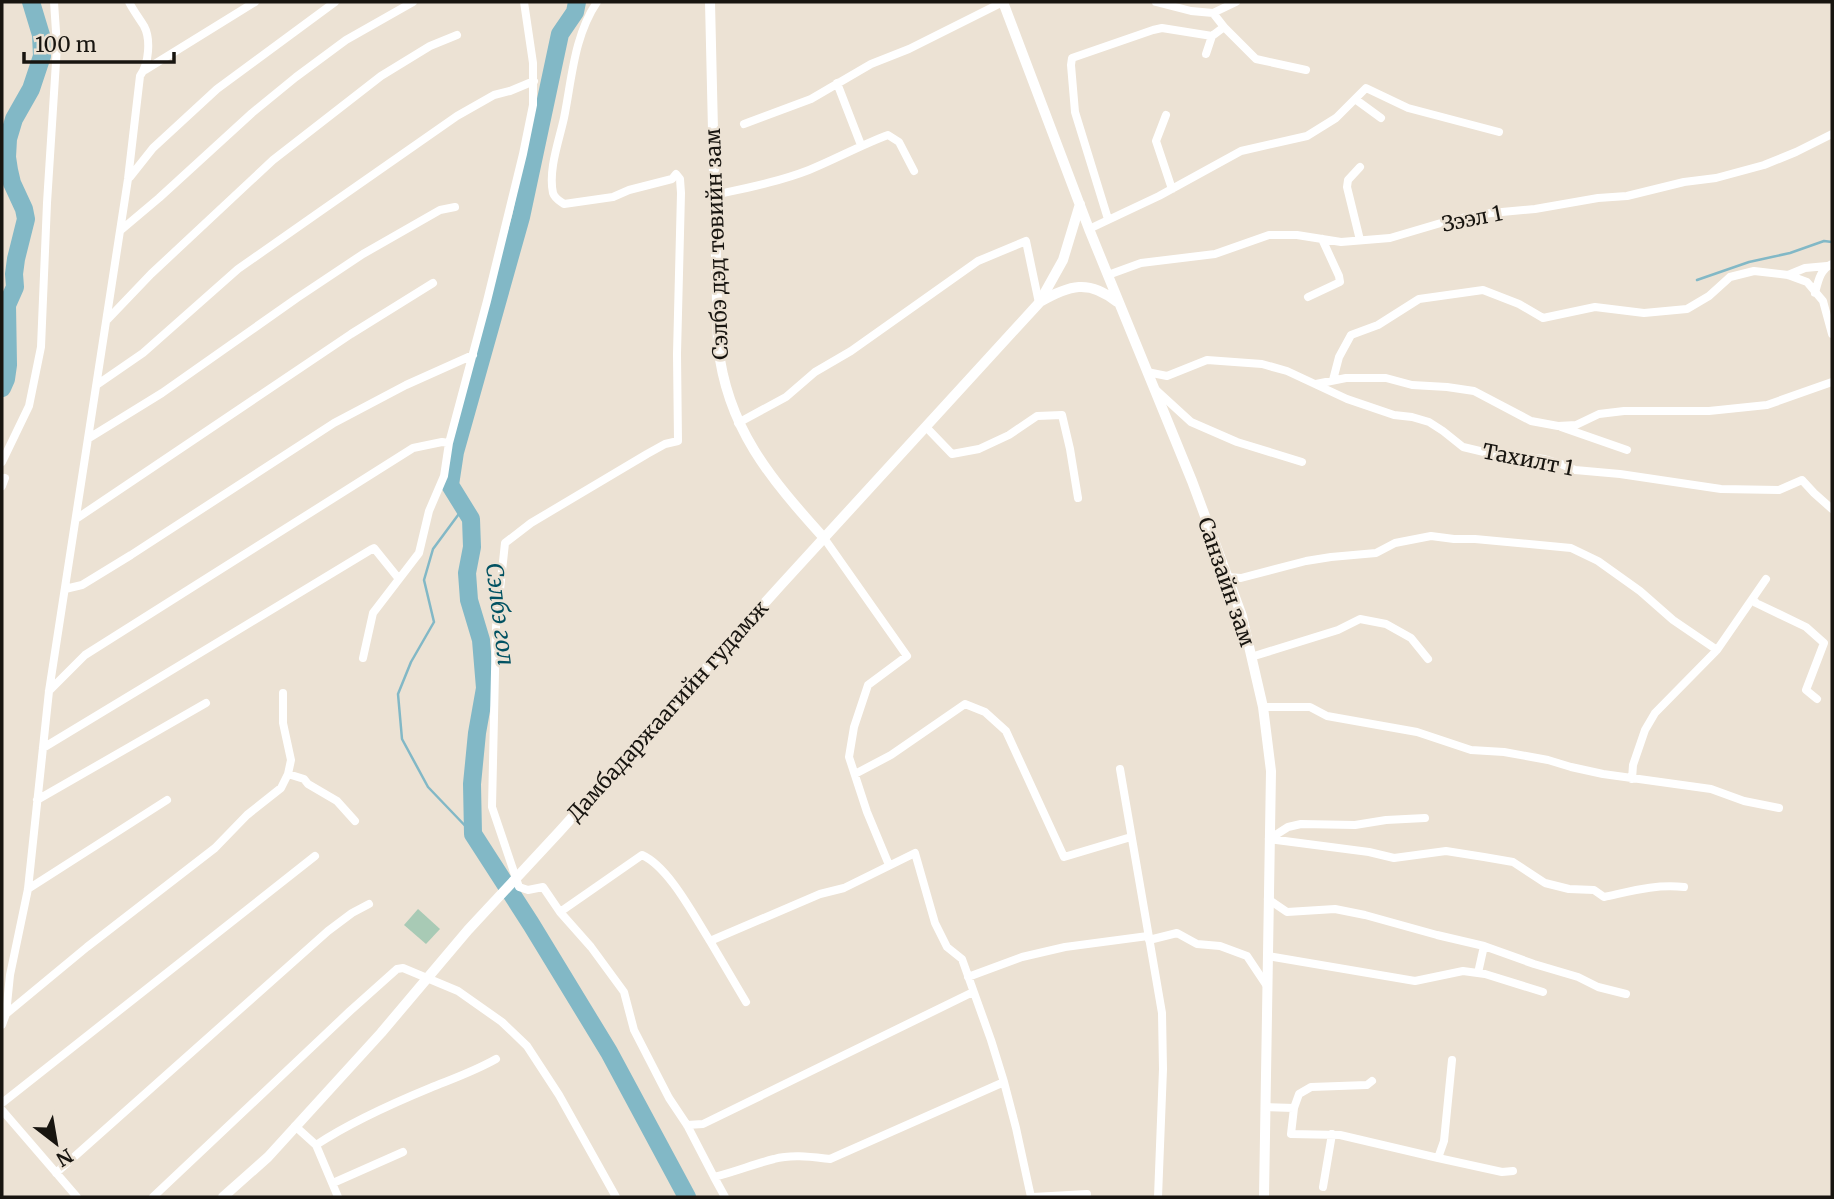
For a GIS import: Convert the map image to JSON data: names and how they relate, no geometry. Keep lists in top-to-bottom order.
{
  "streets": {
    "main road": ["Сэлбэ дэд төвийн зам", "Санзайн зам", "Дамбадаржаагийн гудамж"],
    "street": ["Зээл 1", "Тахилт 1"]
  },
  "crossings": [
    ["Зээл 1", "Санзайн зам"],
    ["Сэлбэ дэд төвийн зам", "Дамбадаржаагийн гудамж"],
    ["Тахилт 1", "Санзайн зам"],
    ["Санзайн зам", "Дамбадаржаагийн гудамж"]
  ],
  "water": ["Сэлбэ гол"],
  "scale_bar": "100 m",
  "north": "bottom right"
}
